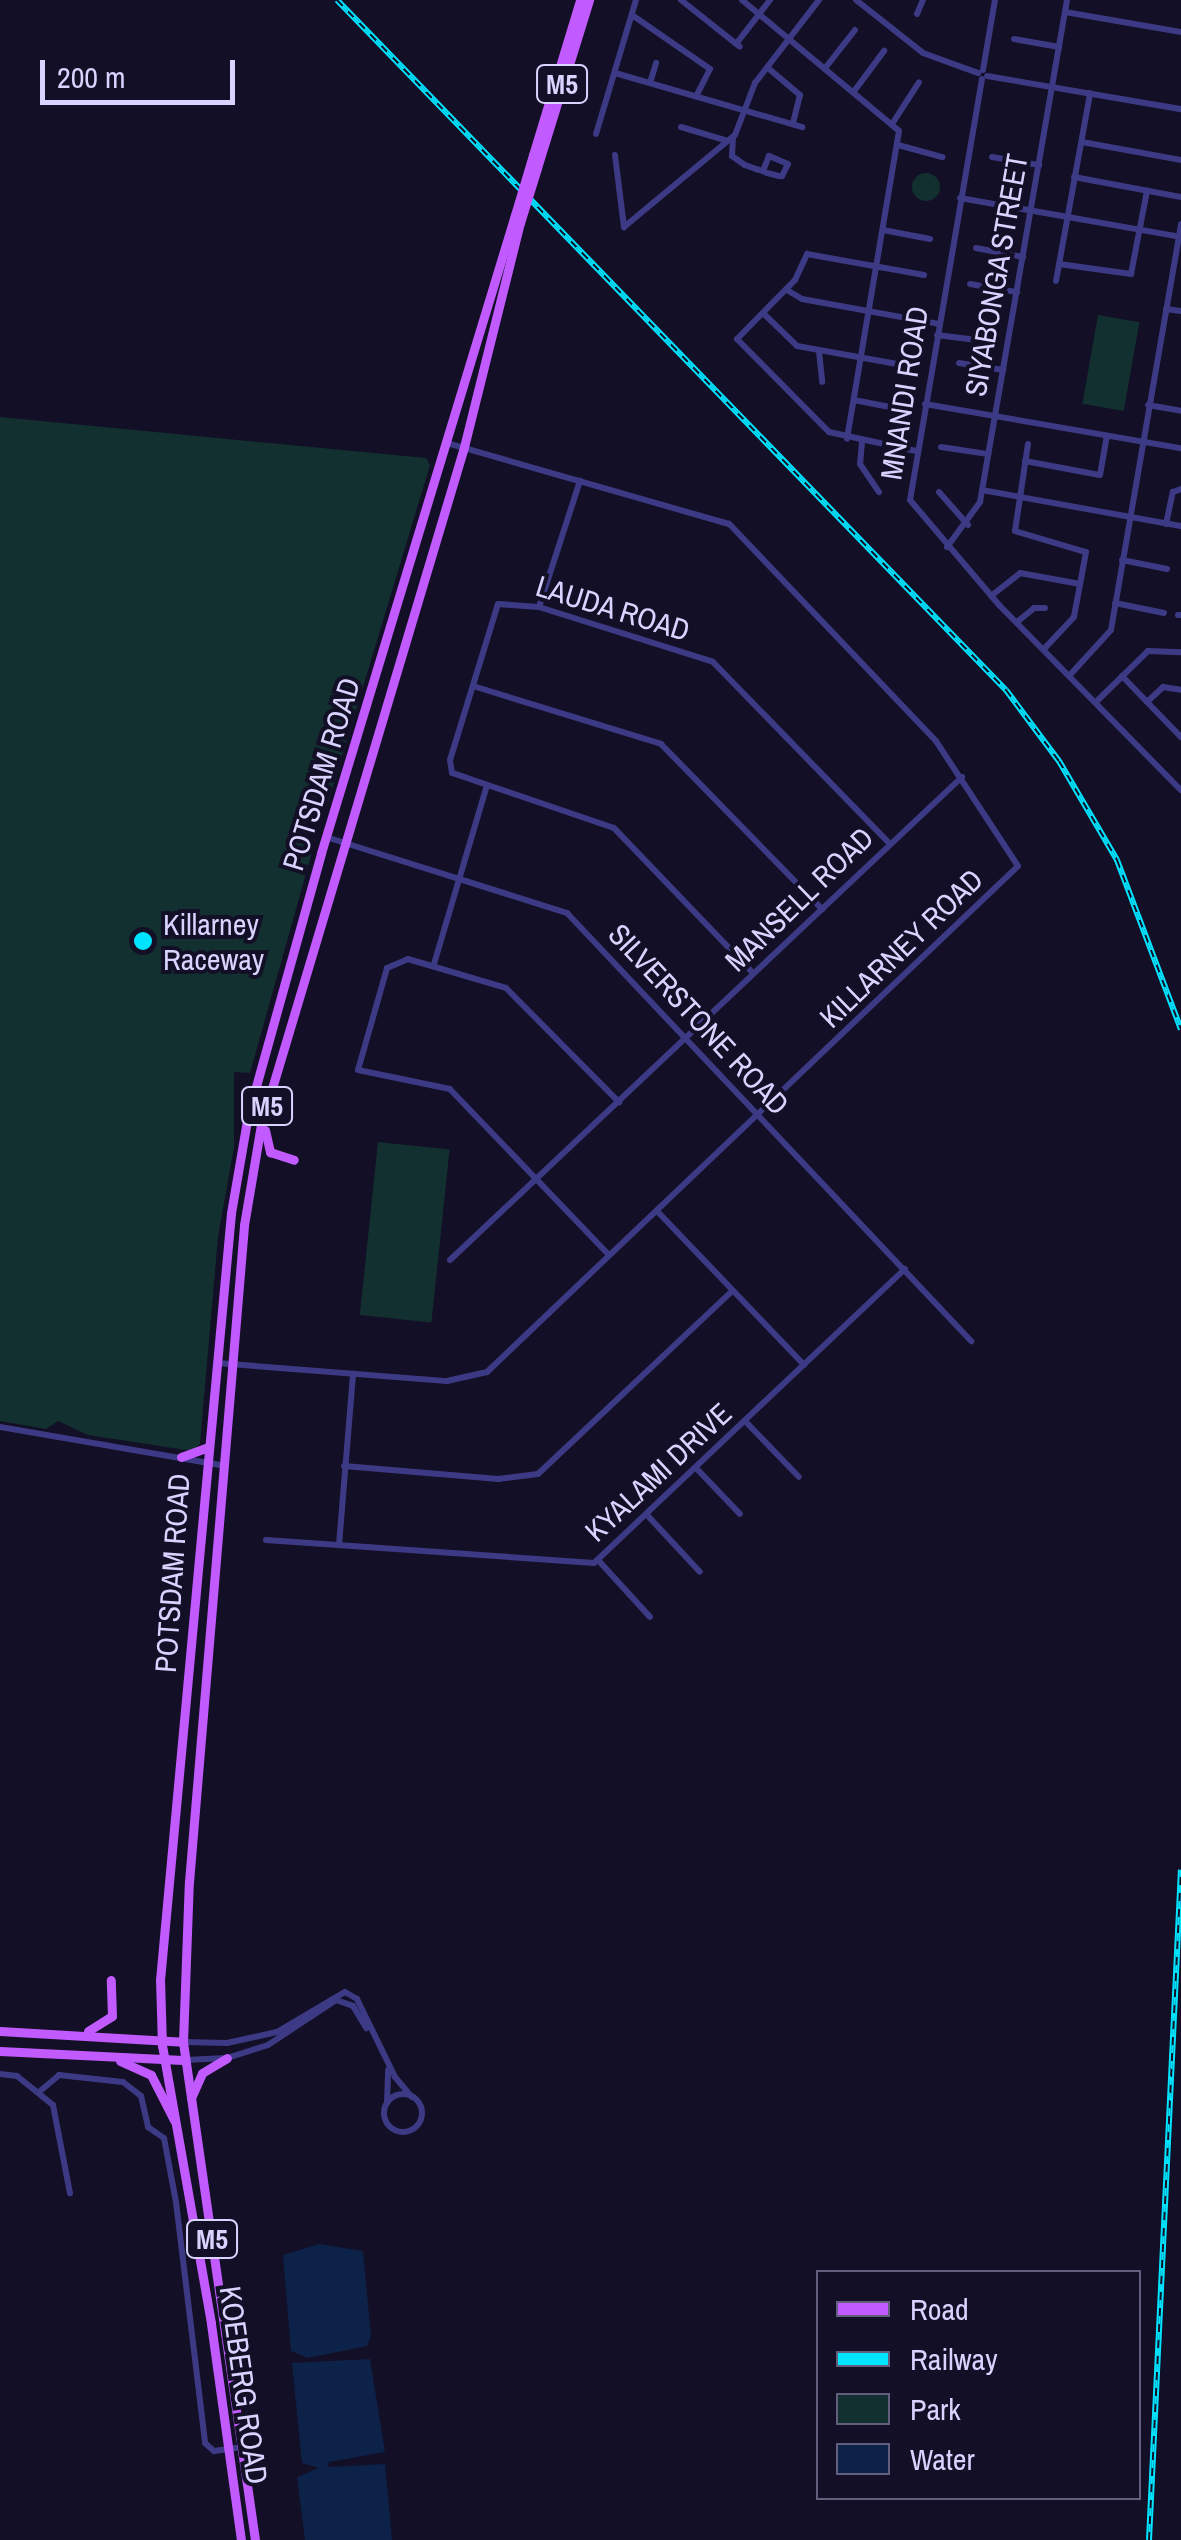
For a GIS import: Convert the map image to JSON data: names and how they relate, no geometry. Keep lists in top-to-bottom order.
{
  "streets": {
    "main road": ["M5", "POTSDAM ROAD", "KOEBERG ROAD"],
    "street": [
      "SIYABONGA STREET",
      "MNANDI ROAD",
      "LAUDA ROAD",
      "MANSELL ROAD",
      "KILLARNEY ROAD",
      "SILVERSTONE ROAD",
      "KYALAMI DRIVE"
    ]
  },
  "crossings": [
    ["SIYABONGA STREET", "MNANDI ROAD"],
    ["LAUDA ROAD", "MANSELL ROAD"],
    ["POTSDAM ROAD", "KILLARNEY ROAD"],
    ["POTSDAM ROAD", "SILVERSTONE ROAD"],
    ["POTSDAM ROAD", "KOEBERG ROAD"],
    ["MANSELL ROAD", "KILLARNEY ROAD"],
    ["MANSELL ROAD", "SILVERSTONE ROAD"],
    ["KILLARNEY ROAD", "SILVERSTONE ROAD"],
    ["SILVERSTONE ROAD", "KYALAMI DRIVE"]
  ],
  "places": ["Killarney Raceway"],
  "legend": [
    "Road",
    "Railway",
    "Park",
    "Water"
  ],
  "scale_bar": "200 m"
}
